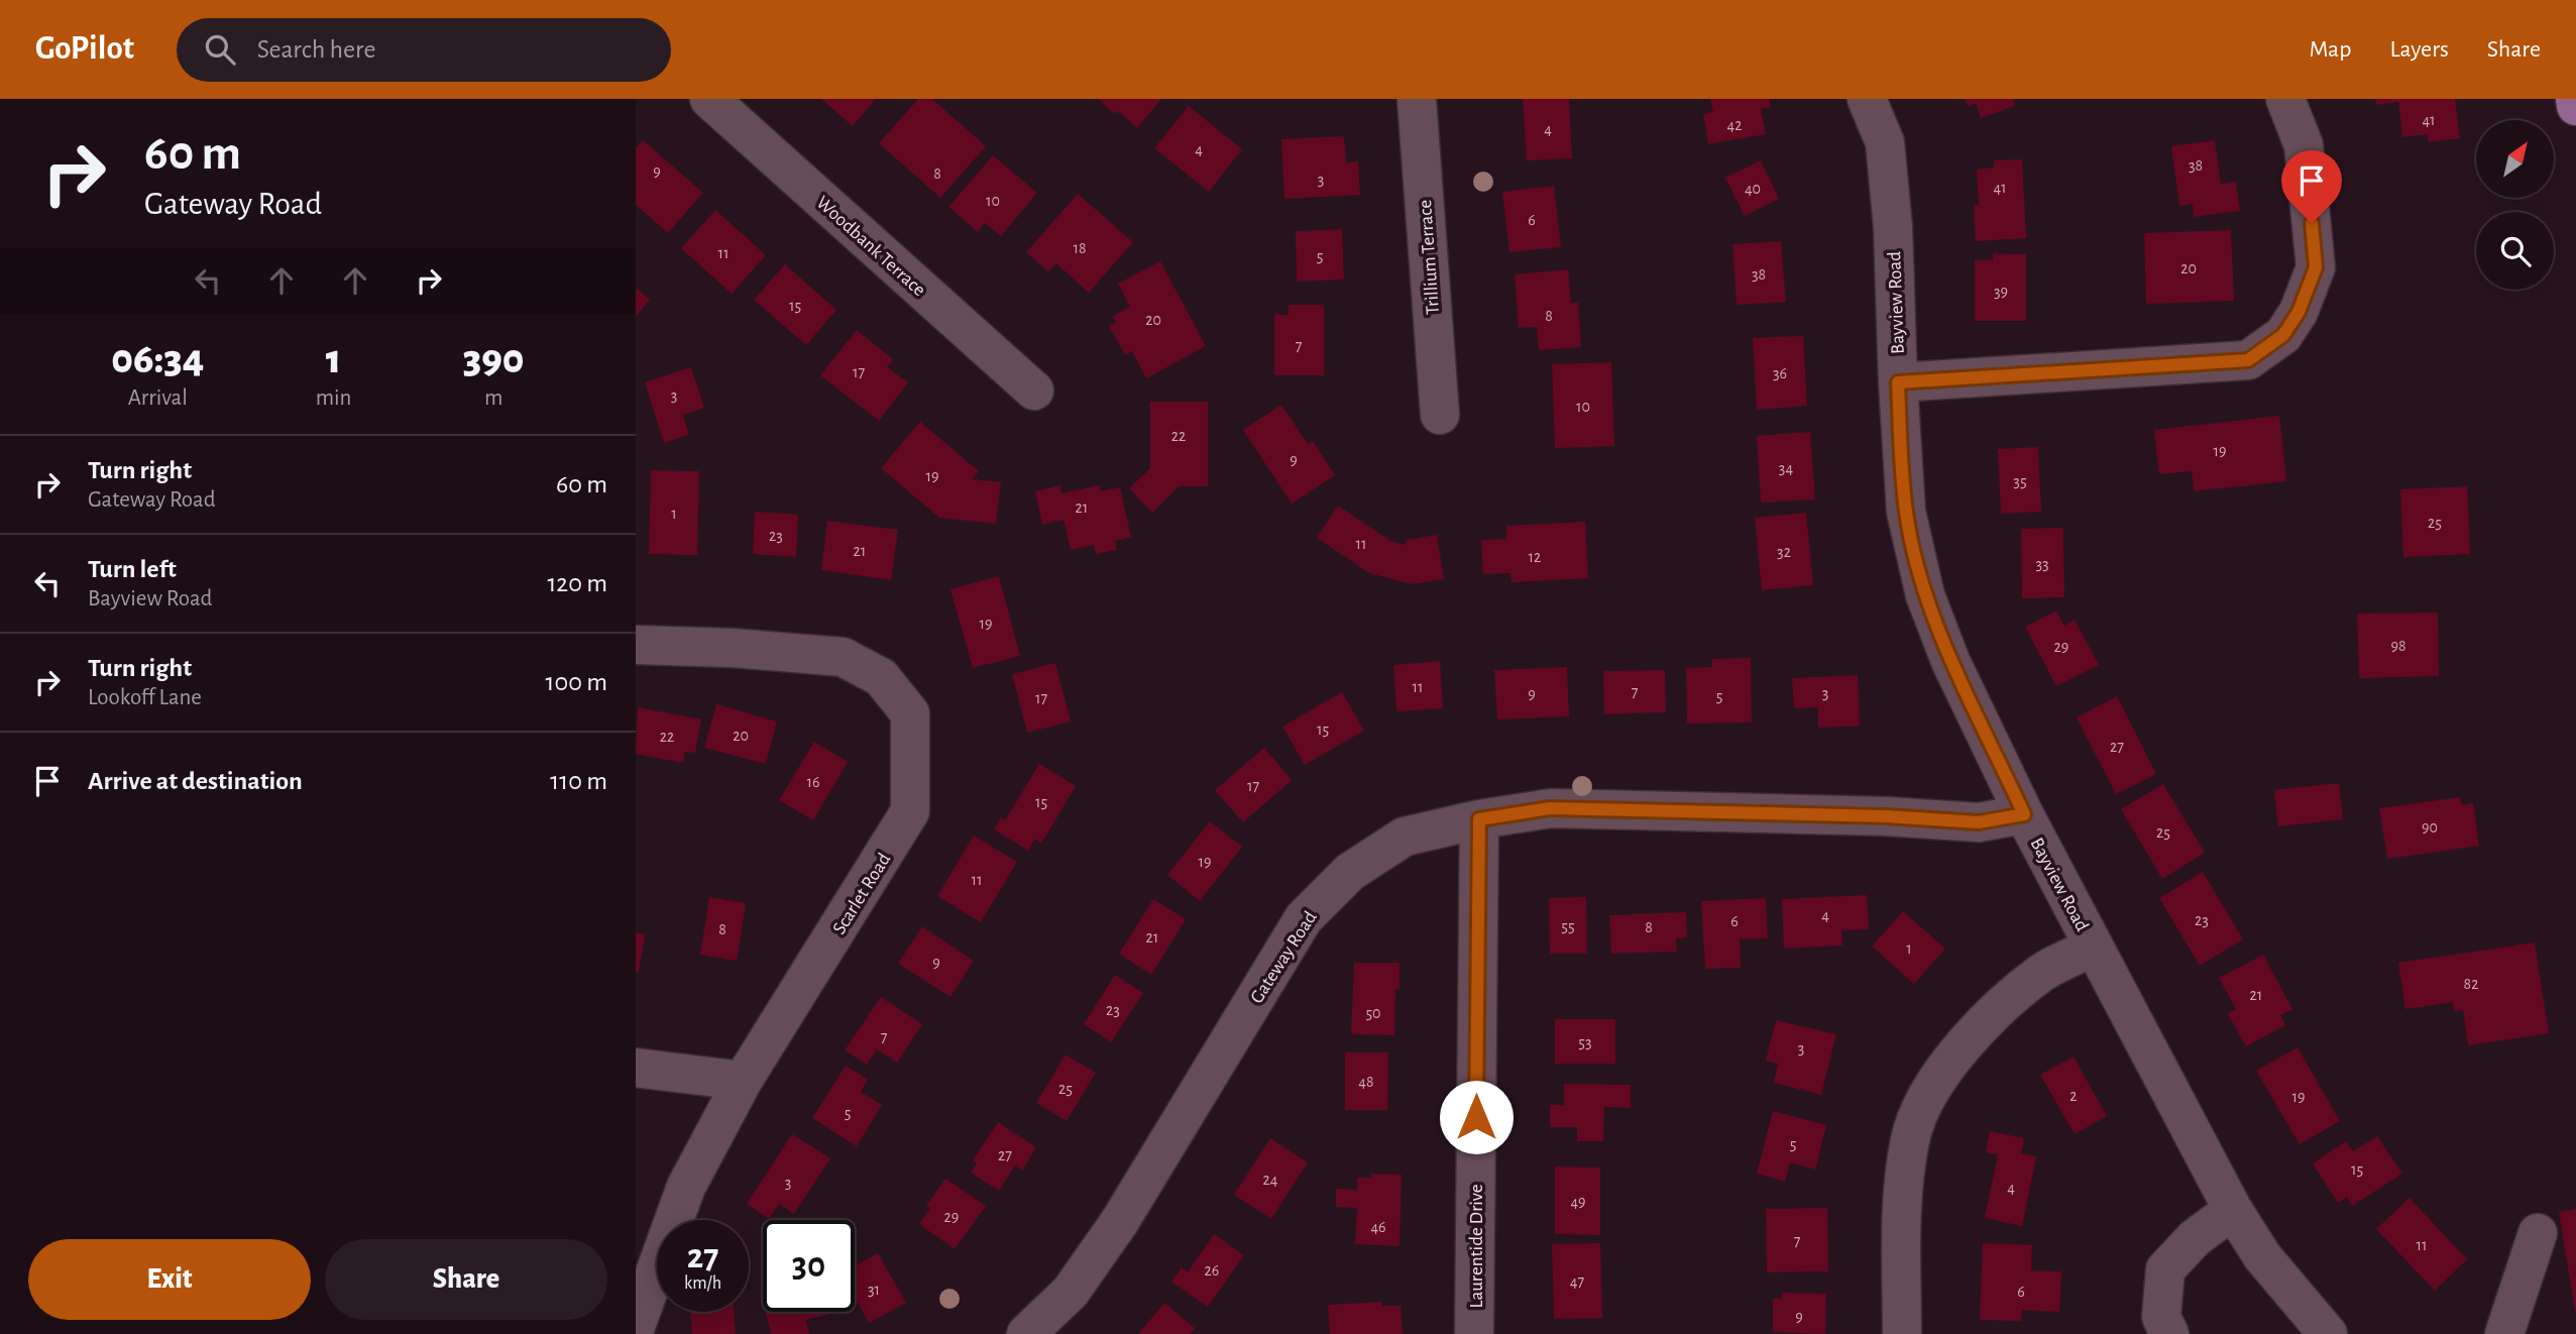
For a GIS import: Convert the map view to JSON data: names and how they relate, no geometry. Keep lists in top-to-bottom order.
{
  "streets": {
    "street": [
      "Woodbank Terrace",
      "Trillium Terrace",
      "Bayview Road",
      "Scarlet Road",
      "Gateway Road",
      "Laurentide Drive"
    ]
  },
  "crossings": [
    ["Bayview Road", "Gateway Road"],
    ["Gateway Road", "Laurentide Drive"]
  ],
  "house_numbers": [
    "41",
    "42",
    "4",
    "4",
    "38",
    "9",
    "8",
    "3",
    "41",
    "40",
    "10",
    "6",
    "18",
    "11",
    "5",
    "20",
    "38",
    "39",
    "15",
    "8",
    "20",
    "7",
    "17",
    "36",
    "3",
    "10",
    "22",
    "19",
    "9",
    "34",
    "19",
    "35",
    "21",
    "1",
    "25",
    "23",
    "11",
    "21",
    "32",
    "12",
    "33",
    "19",
    "98",
    "29",
    "11",
    "7",
    "3",
    "9",
    "5",
    "17",
    "15",
    "20",
    "22",
    "27",
    "16",
    "17",
    "15",
    "90",
    "25",
    "19",
    "11",
    "4",
    "23",
    "6",
    "55",
    "8",
    "8",
    "21",
    "1",
    "9",
    "82",
    "21",
    "23",
    "50",
    "7",
    "53",
    "3",
    "48",
    "25",
    "2",
    "19",
    "5",
    "5",
    "27",
    "15",
    "24",
    "3",
    "4",
    "49",
    "29",
    "46",
    "7",
    "11",
    "26",
    "47",
    "31",
    "6",
    "9"
  ],
  "north": "top right",
  "page": {
    "header": "GoPilot",
    "search": "Search here",
    "nav": ["Map", "Layers", "Share"],
    "turn": ["60 m", "Gateway Road"],
    "eta": [
      "06:34",
      "Arrival",
      "1",
      "min",
      "390",
      "m"
    ],
    "list": [
      {
        "name": "Turn right",
        "note": "Gateway Road",
        "value": "60 m"
      },
      {
        "name": "Turn left",
        "note": "Bayview Road",
        "value": "120 m"
      },
      {
        "name": "Turn right",
        "note": "Lookoff Lane",
        "value": "100 m"
      },
      {
        "name": "Arrive at destination",
        "value": "110 m"
      }
    ],
    "speed": "27 km/h",
    "limit": "30",
    "buttons": ["Exit", "Share"]
  }
}
